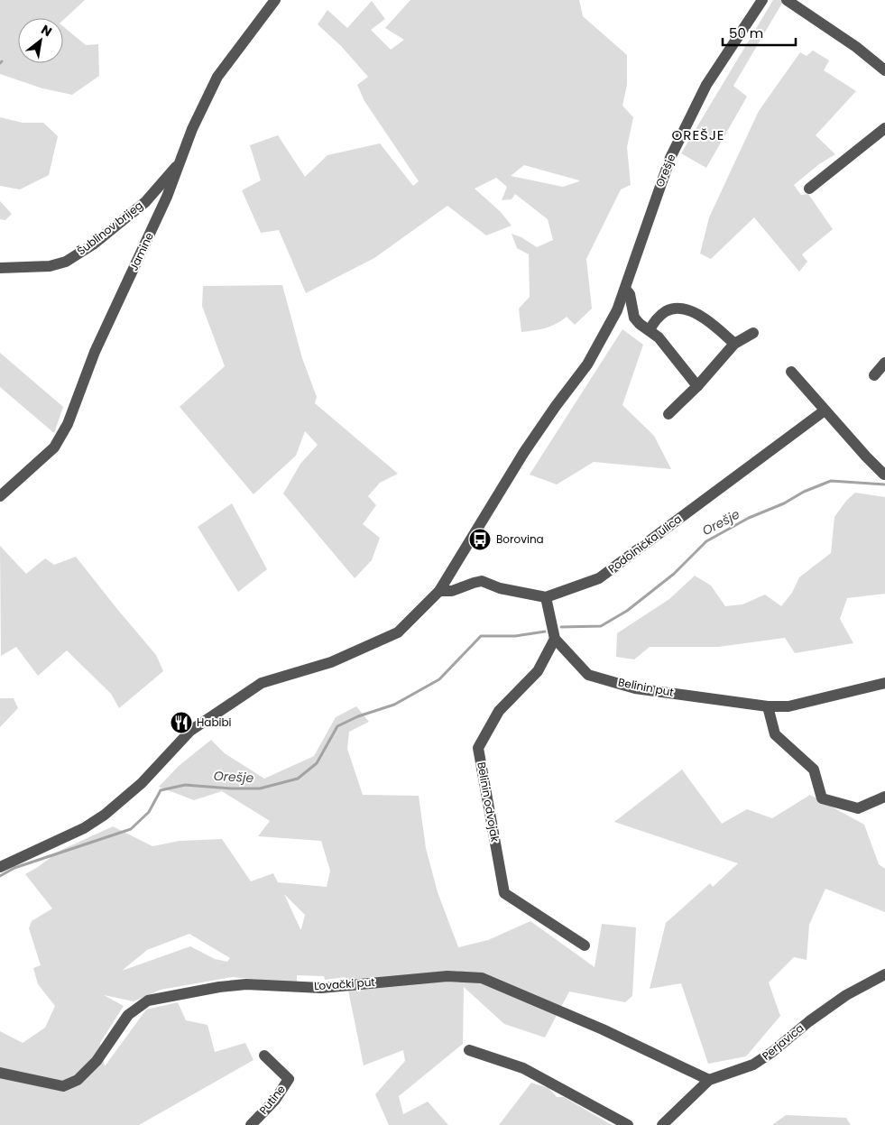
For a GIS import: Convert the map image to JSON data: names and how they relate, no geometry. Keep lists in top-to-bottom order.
{
  "streets": {
    "street": [
      "Orešje",
      "Šublinov brijeg",
      "Jamine",
      "Podolnička ulica",
      "Belinin put",
      "Belinin odvojak",
      "Lovački put",
      "Perjavica",
      "Putine"
    ]
  },
  "crossings": [
    ["Šublinov brijeg", "Jamine"],
    ["Belinin put", "Belinin odvojak"],
    ["Lovački put", "Perjavica"]
  ],
  "districts": ["OREŠJE"],
  "water": ["Orešje"],
  "places": {
    "bus stop": ["Borovina"],
    "restaurant": ["Habibi"]
  },
  "scale_bar": "50 m",
  "north": "top right"
}
